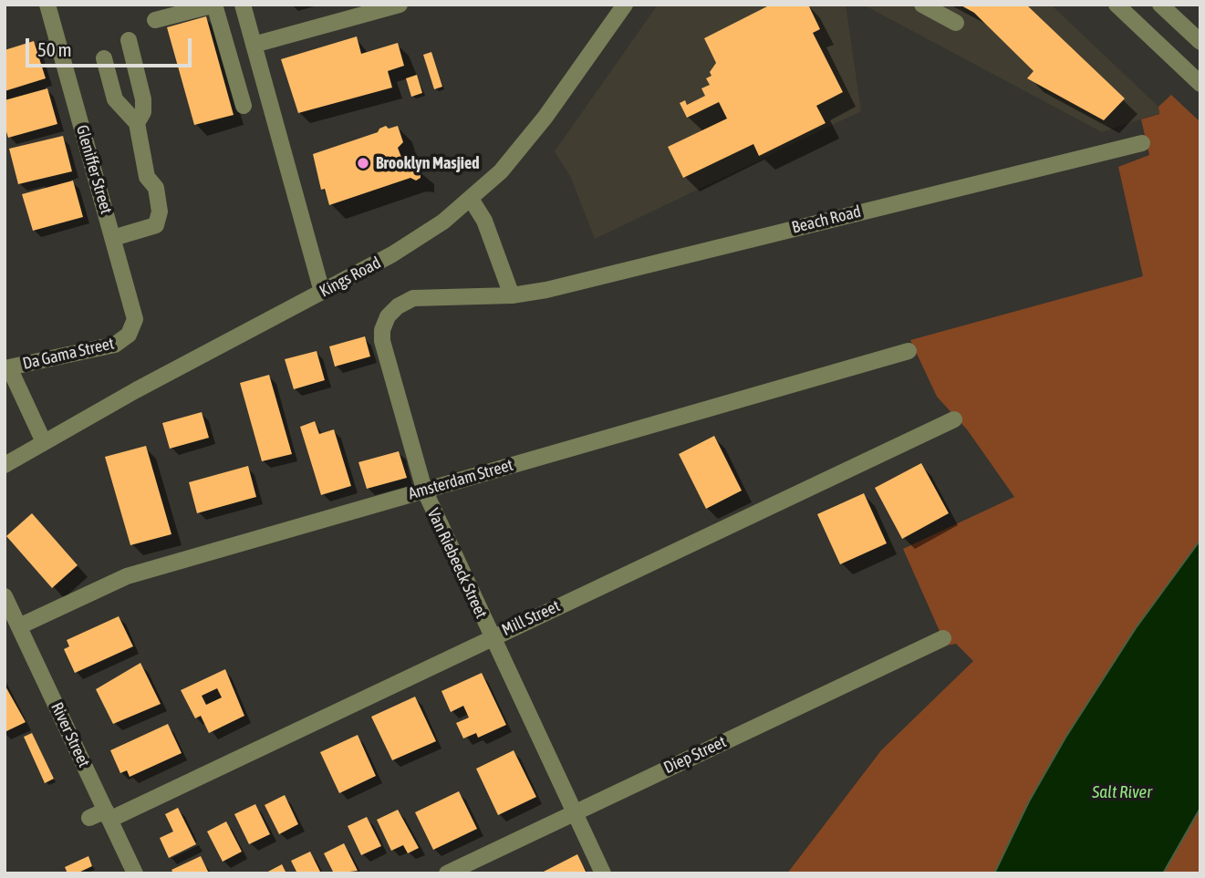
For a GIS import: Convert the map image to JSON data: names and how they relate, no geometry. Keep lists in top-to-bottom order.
{
  "streets": {
    "street": [
      "Gleniffer Street",
      "Beach Road",
      "Kings Road",
      "Da Gama Street",
      "Amsterdam Street",
      "Van Riebeeck Street",
      "Mill Street",
      "River Street",
      "Diep Street"
    ]
  },
  "crossings": [
    ["Gleniffer Street", "Da Gama Street"],
    ["Beach Road", "Van Riebeeck Street"],
    ["Amsterdam Street", "Van Riebeeck Street"],
    ["Amsterdam Street", "River Street"],
    ["Van Riebeeck Street", "Mill Street"],
    ["Van Riebeeck Street", "Diep Street"],
    ["Mill Street", "River Street"]
  ],
  "water": ["Salt River"],
  "places": ["Brooklyn Masjied"],
  "scale_bar": "50 m"
}
